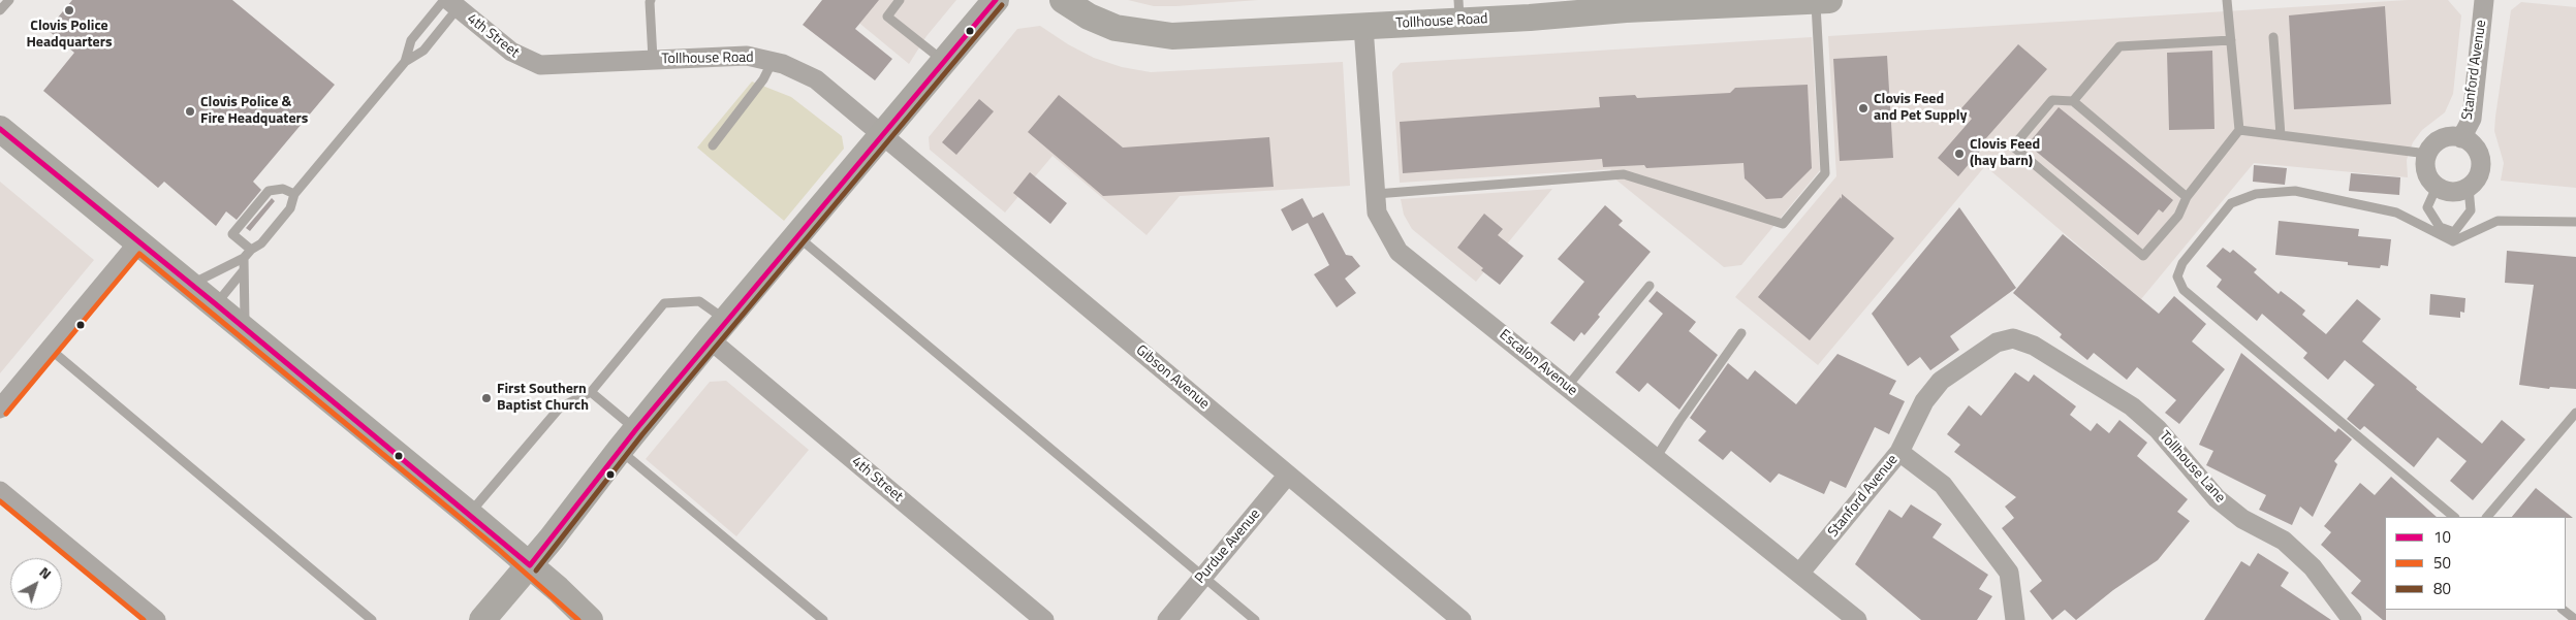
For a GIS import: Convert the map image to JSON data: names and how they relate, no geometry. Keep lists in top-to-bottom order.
{
  "streets": {
    "main road": ["Tollhouse Road"],
    "street": [
      "4th Street",
      "Stanford Avenue",
      "Escalon Avenue",
      "Gibson Avenue",
      "Tollhouse Lane",
      "Purdue Avenue"
    ]
  },
  "crossings": [
    ["Tollhouse Road", "4th Street"],
    ["Tollhouse Road", "Escalon Avenue"],
    ["Tollhouse Road", "Gibson Avenue"],
    ["Stanford Avenue", "Escalon Avenue"],
    ["Stanford Avenue", "Tollhouse Lane"],
    ["Gibson Avenue", "Purdue Avenue"]
  ],
  "places": [
    "Clovis Police Headquarters",
    "Clovis Feed and Pet Supply",
    "Clovis Police & Fire Headquaters",
    "Clovis Feed (hay barn)",
    "First Southern Baptist Church"
  ],
  "lines": ["transit line 10", "transit line 80", "transit line 50"],
  "legend": ["10", "50", "80"],
  "north": "top right"
}
